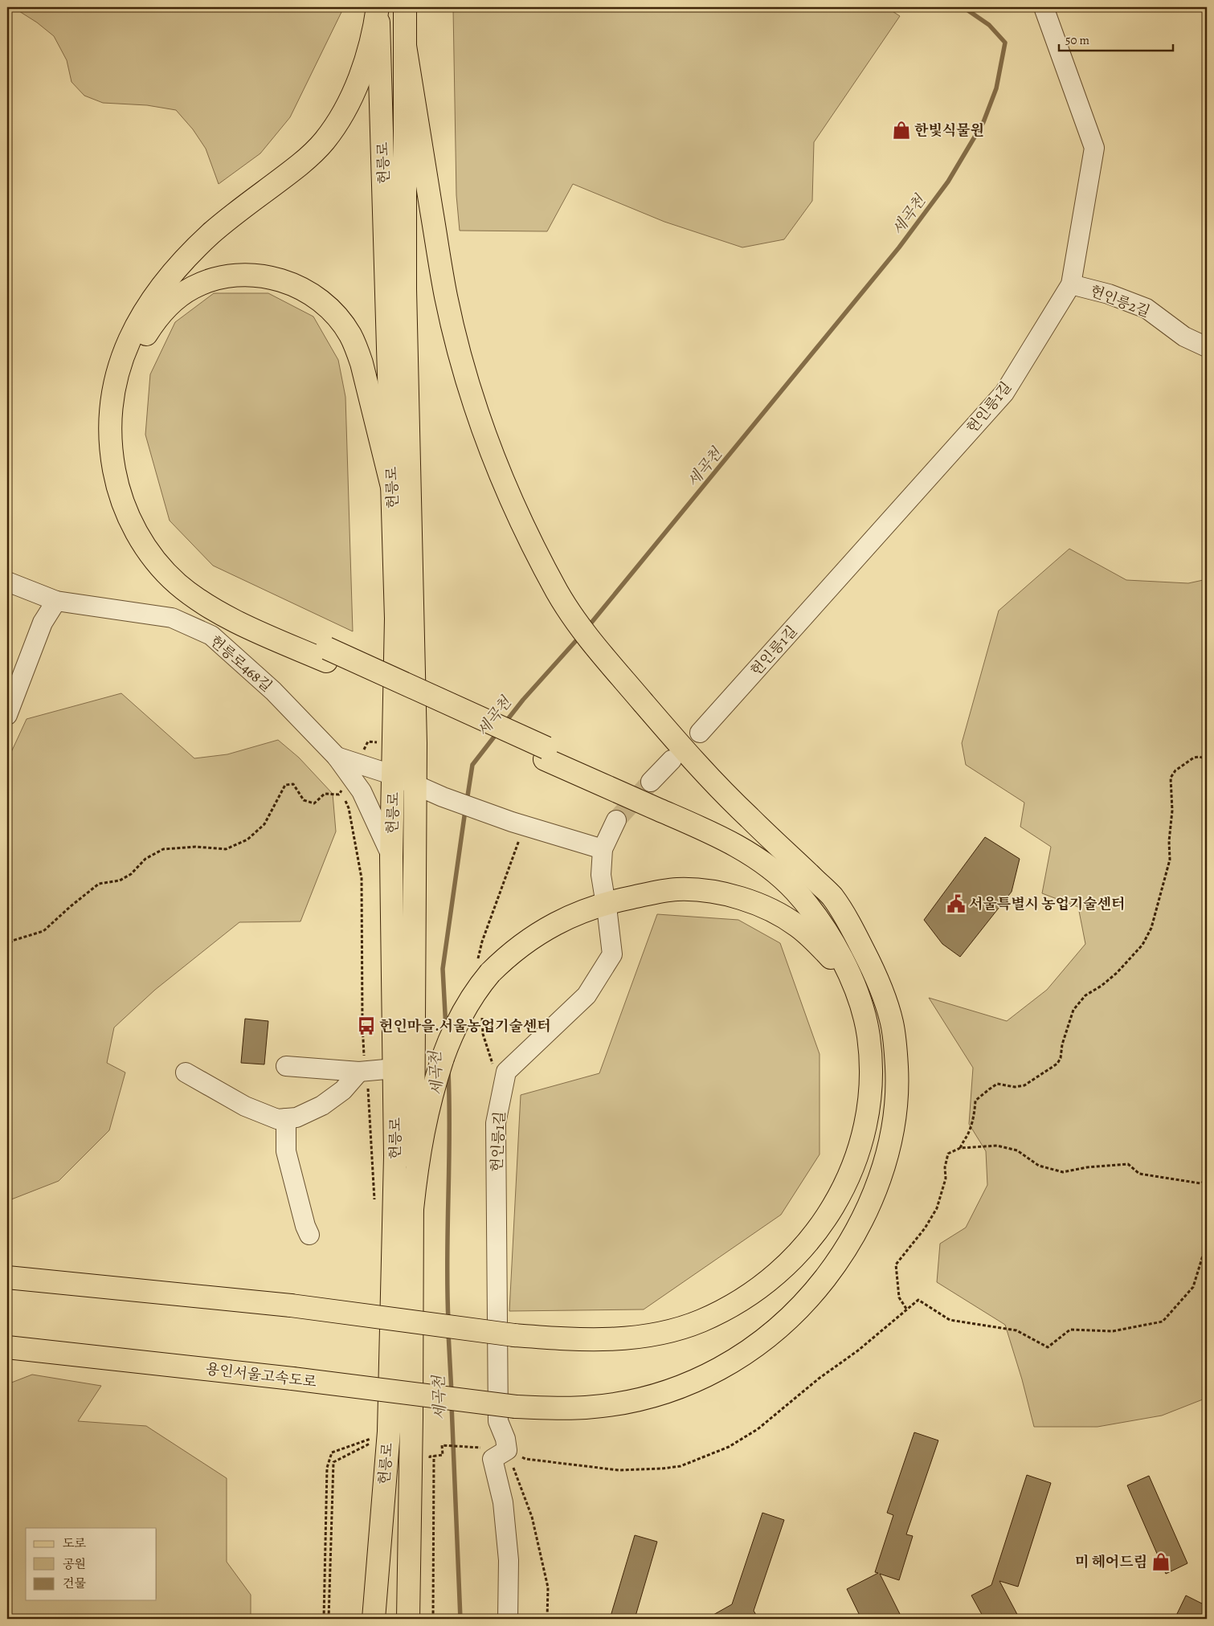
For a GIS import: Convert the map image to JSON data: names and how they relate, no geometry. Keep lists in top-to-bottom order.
{
  "streets": {
    "main road": ["헌릉로", "용인서울고속도로"],
    "street": ["헌인릉2길", "헌인릉1길", "헌릉로468길"]
  },
  "crossings": [
    ["헌릉로", "헌인릉1길"],
    ["헌릉로", "헌릉로468길"],
    ["헌인릉2길", "헌인릉1길"]
  ],
  "water": ["세곡천"],
  "places": {
    "shop": ["한빛식물원", "미 헤어드림"],
    "public building": ["서울특별시 농업기술센터"],
    "bus stop": ["헌인마을.서울농업기술센터"]
  },
  "legend": ["도로", "공원", "건물"],
  "scale_bar": "50 m"
}
